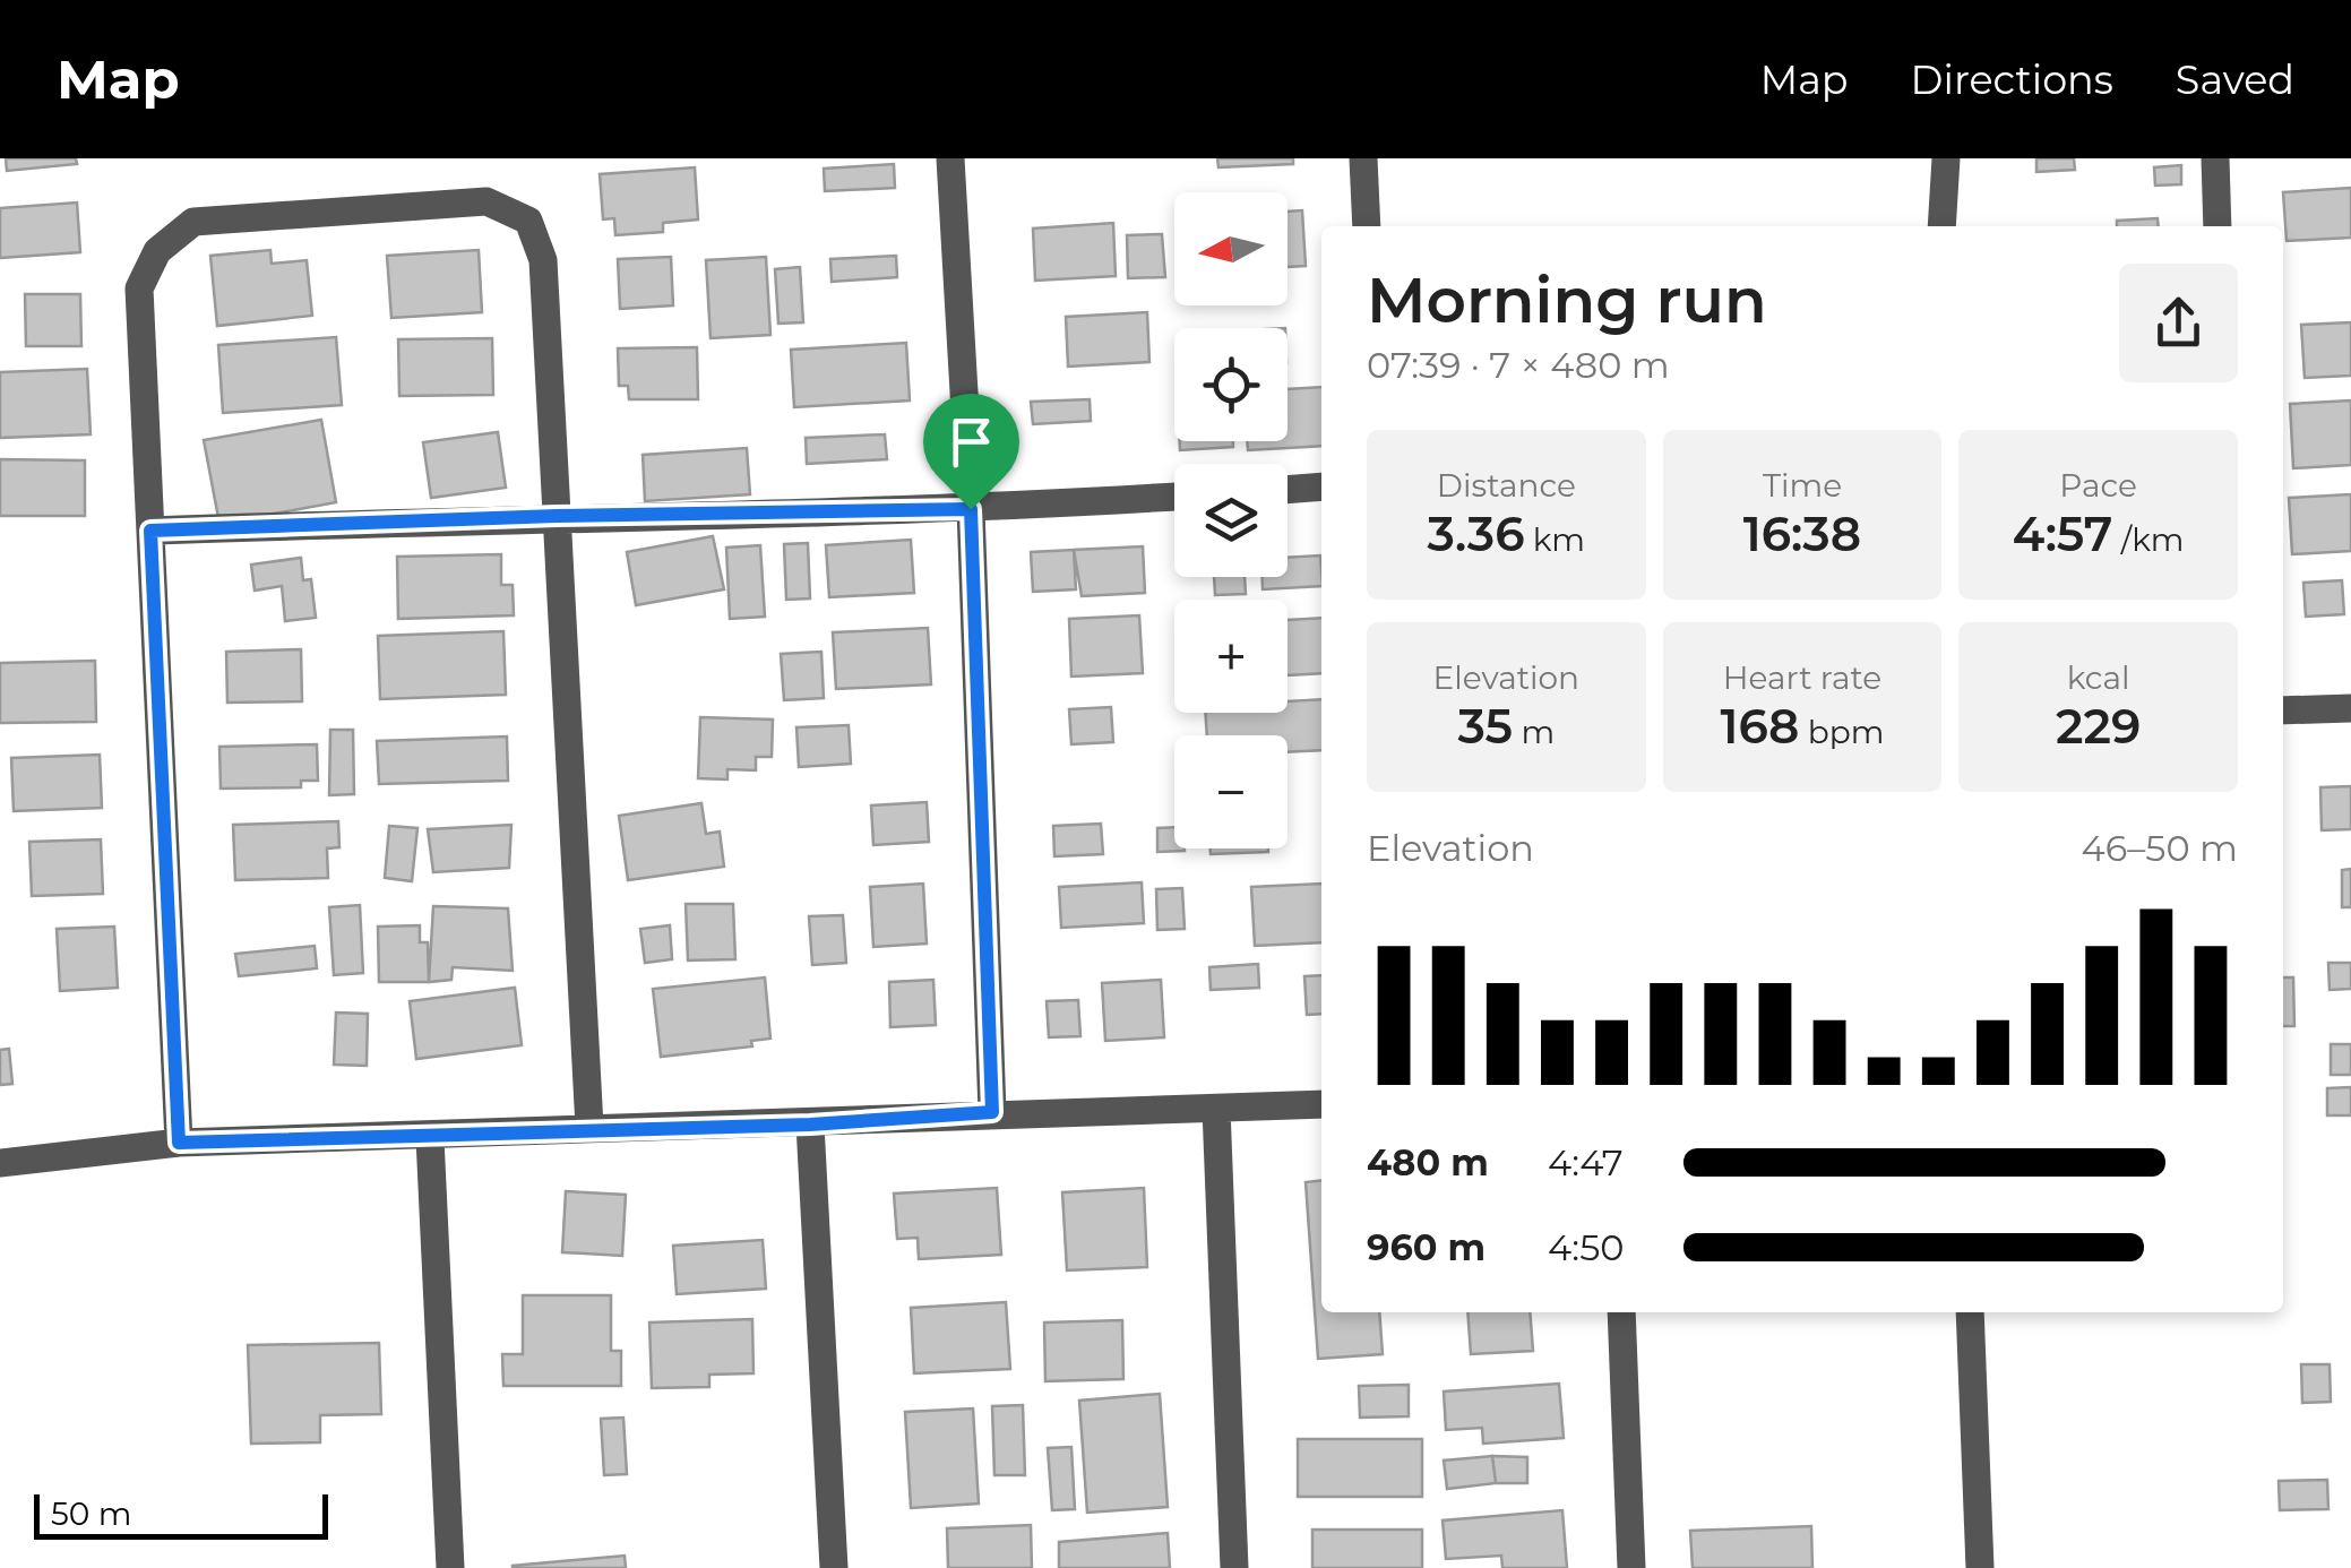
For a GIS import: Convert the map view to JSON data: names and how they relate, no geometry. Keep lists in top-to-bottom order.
{
  "scale_bar": "50 m",
  "north": "left",
  "page": {
    "header": "Map",
    "nav": ["Map", "Directions", "Saved"],
    "map_buttons": ["+", "−"],
    "heading": ["Morning run", "07:39 · 7 × 480 m"],
    "stats": [
      ["Distance", "3.36 km"],
      ["Time", "16:38"],
      ["Pace", "4:57 /km"],
      ["Elevation", "35 m"],
      ["Heart rate", "168 bpm"],
      ["kcal", "229"]
    ],
    "chart": ["Elevation", "46–50 m"],
    "list": [
      {
        "name": "480 m",
        "note": "4:47"
      },
      {
        "name": "960 m",
        "note": "4:50"
      }
    ],
    "scale": "50 m"
  }
}
